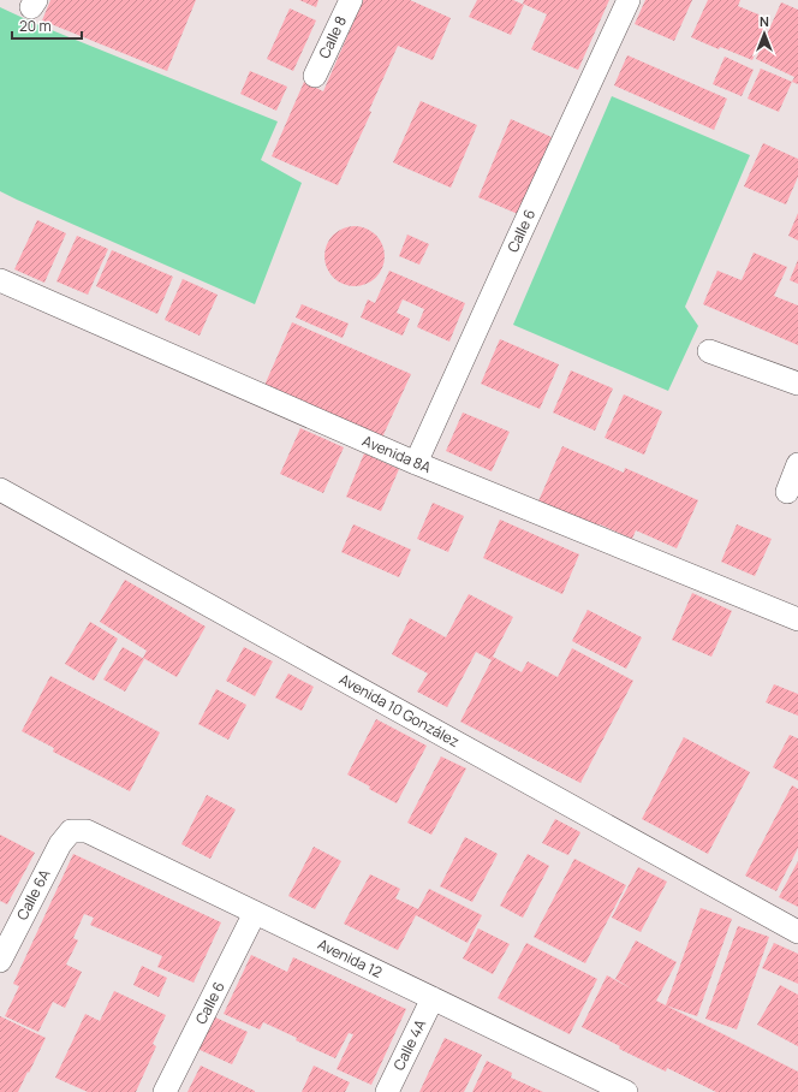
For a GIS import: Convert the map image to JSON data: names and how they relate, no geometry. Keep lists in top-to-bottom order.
{
  "streets": {
    "street": [
      "Calle 8",
      "Calle 6",
      "Avenida 8A",
      "Avenida 10 González",
      "Calle 6A",
      "Avenida 12",
      "Calle 4A"
    ]
  },
  "crossings": [
    ["Calle 6", "Avenida 8A"],
    ["Calle 6", "Avenida 12"],
    ["Calle 6A", "Avenida 12"],
    ["Avenida 12", "Calle 4A"]
  ],
  "scale_bar": "20 m",
  "north": "top"
}
